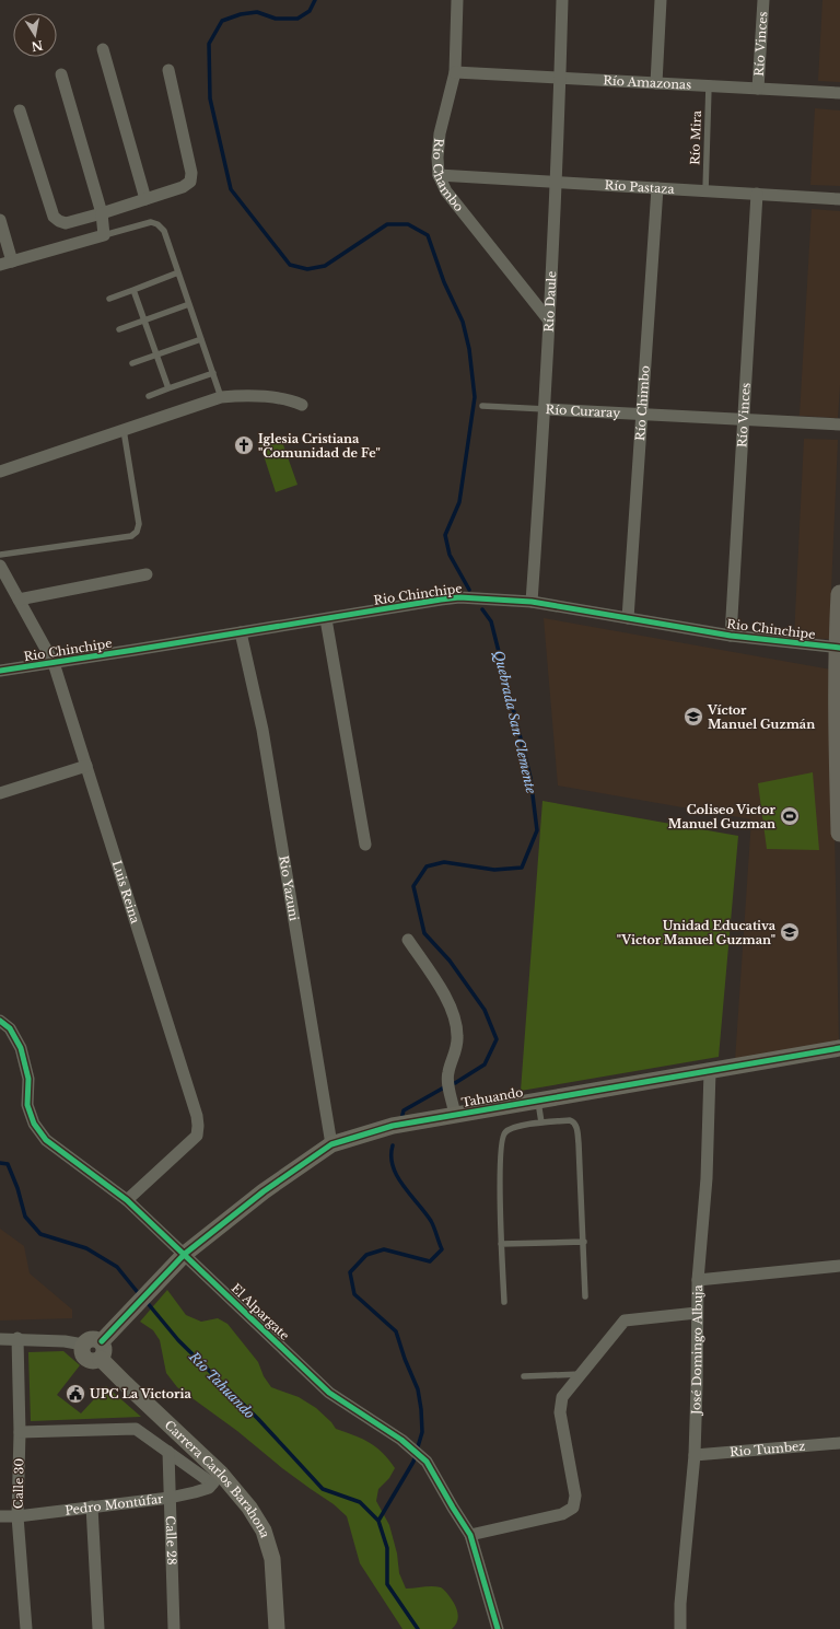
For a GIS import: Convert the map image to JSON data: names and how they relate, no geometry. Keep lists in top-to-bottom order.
{
  "streets": {
    "street": [
      "Río Vinces",
      "Río Amazonas",
      "Río Chambo",
      "Río Pastaza",
      "Río Daule",
      "Río Chimbo",
      "Río Curaray",
      "Rio Chinchipe",
      "Rio Yazuni",
      "Luis Reina",
      "Tahuando",
      "El Alpargate",
      "José Domingo Albuja",
      "Rio Tumbez",
      "Carrera Carlos Barahona",
      "Calle 30",
      "Pedro Montúfar",
      "Calle 28"
    ],
    "lane": ["Río Mira"]
  },
  "crossings": [
    ["Río Vinces", "Río Amazonas"],
    ["Río Vinces", "Río Pastaza"],
    ["Río Vinces", "Río Curaray"],
    ["Río Vinces", "Rio Chinchipe"],
    ["Río Amazonas", "Río Mira"],
    ["Río Amazonas", "Río Chambo"],
    ["Río Amazonas", "Río Daule"],
    ["Río Mira", "Río Pastaza"],
    ["Río Chambo", "Río Pastaza"],
    ["Río Chambo", "Río Daule"],
    ["Río Pastaza", "Río Daule"],
    ["Río Pastaza", "Río Chimbo"],
    ["Río Daule", "Río Curaray"],
    ["Río Daule", "Rio Chinchipe"],
    ["Río Chimbo", "Río Curaray"],
    ["Río Chimbo", "Rio Chinchipe"],
    ["Rio Chinchipe", "Rio Yazuni"],
    ["Rio Chinchipe", "Luis Reina"],
    ["Rio Yazuni", "Tahuando"],
    ["Luis Reina", "El Alpargate"],
    ["Tahuando", "El Alpargate"],
    ["Tahuando", "José Domingo Albuja"],
    ["Tahuando", "Carrera Carlos Barahona"],
    ["José Domingo Albuja", "Rio Tumbez"],
    ["Carrera Carlos Barahona", "Pedro Montúfar"],
    ["Calle 30", "Pedro Montúfar"],
    ["Pedro Montúfar", "Calle 28"]
  ],
  "water": ["Quebrada San Clemente", "Río Tahuando"],
  "places": {
    "church": ["Iglesia Cristiana \"Comunidad de Fe\""],
    "school or university": ["Víctor Manuel Guzmán", "Unidad Educativa \"Victor Manuel Guzman\""],
    "sports": ["Coliseo Victor Manuel Guzman"],
    "public building": ["UPC La Victoria"]
  },
  "north": "bottom"
}
